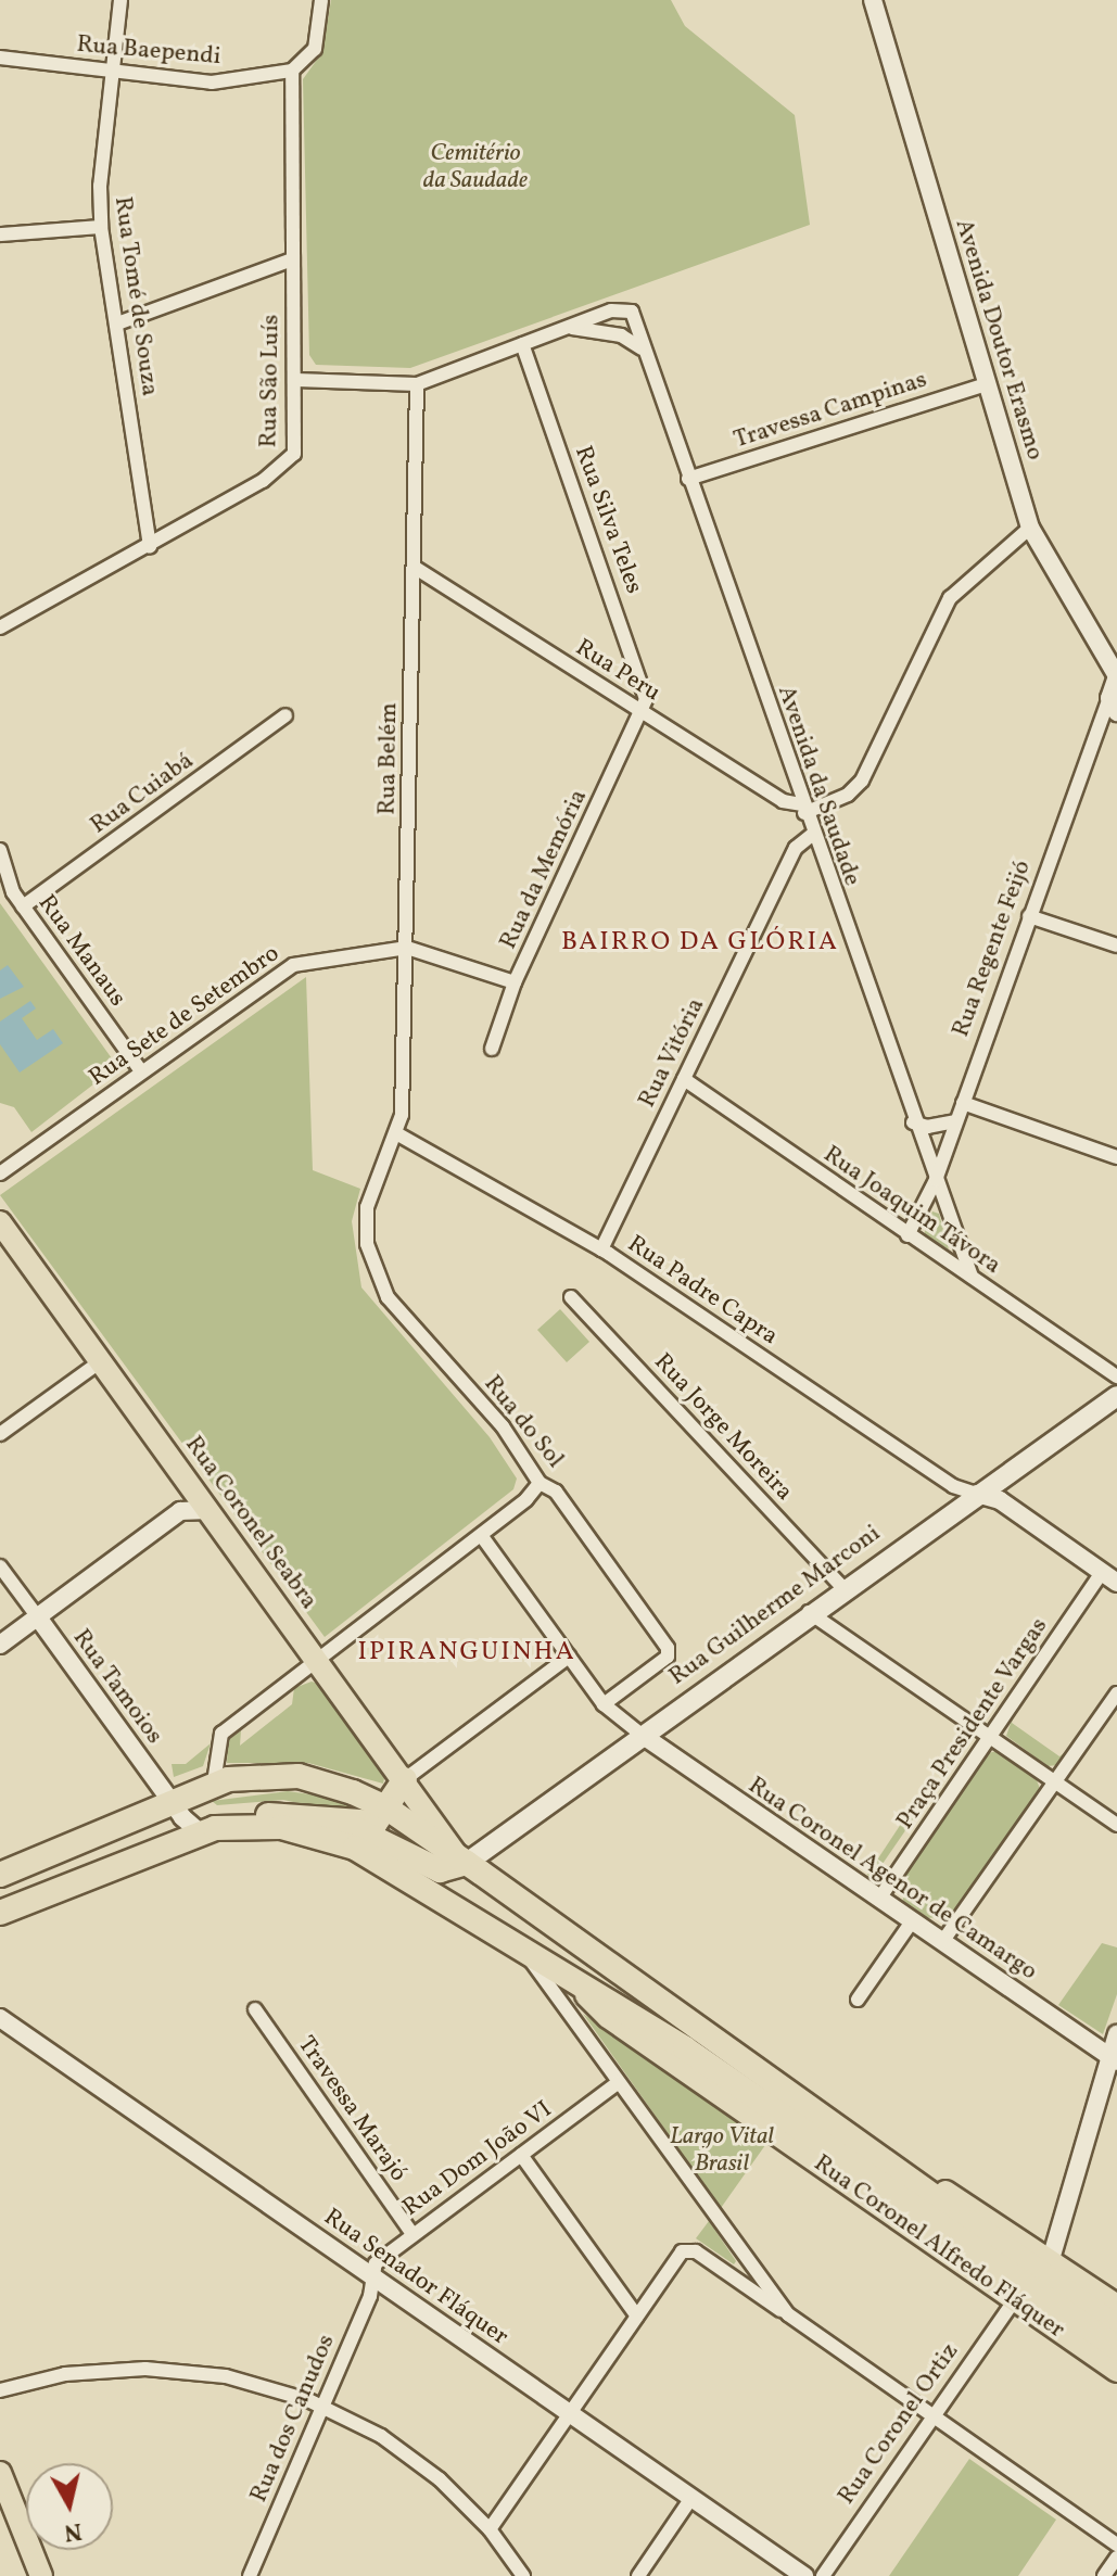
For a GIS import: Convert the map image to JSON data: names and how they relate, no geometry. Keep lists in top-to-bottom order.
{
  "streets": {
    "highway": ["Rua Coronel Alfredo Fláquer"],
    "main road": ["Rua Coronel Seabra", "Rua Guilherme Marconi"],
    "street": [
      "Rua Baependi",
      "Rua Tomé de Souza",
      "Avenida Doutor Erasmo",
      "Rua São Luís",
      "Travessa Campinas",
      "Rua Silva Teles",
      "Rua Peru",
      "Rua Belém",
      "Avenida da Saudade",
      "Rua Cuiabá",
      "Rua da Memória",
      "Rua Regente Feijó",
      "Rua Manaus",
      "Rua Sete de Setembro",
      "Rua Vitória",
      "Rua Joaquim Távora",
      "Rua Padre Capra",
      "Rua do Sol",
      "Rua Jorge Moreira",
      "Rua Tamoios",
      "Praça Presidente Vargas",
      "Rua Coronel Agenor de Camargo",
      "Travessa Marajó",
      "Rua Dom João VI",
      "Rua Senador Fláquer",
      "Rua dos Canudos",
      "Rua Coronel Ortiz"
    ]
  },
  "crossings": [
    ["Rua Baependi", "Rua Tomé de Souza"],
    ["Rua Baependi", "Rua São Luís"],
    ["Rua Tomé de Souza", "Rua São Luís"],
    ["Avenida Doutor Erasmo", "Travessa Campinas"],
    ["Avenida Doutor Erasmo", "Rua Regente Feijó"],
    ["Travessa Campinas", "Avenida da Saudade"],
    ["Rua Silva Teles", "Rua Peru"],
    ["Rua Silva Teles", "Rua da Memória"],
    ["Rua Peru", "Rua Belém"],
    ["Rua Peru", "Avenida da Saudade"],
    ["Rua Peru", "Rua da Memória"],
    ["Rua Belém", "Rua Sete de Setembro"],
    ["Rua Belém", "Rua Padre Capra"],
    ["Rua Belém", "Rua do Sol"],
    ["Avenida da Saudade", "Rua Regente Feijó"],
    ["Avenida da Saudade", "Rua Vitória"],
    ["Avenida da Saudade", "Rua Joaquim Távora"],
    ["Rua Cuiabá", "Rua Manaus"],
    ["Rua da Memória", "Rua Sete de Setembro"],
    ["Rua Regente Feijó", "Rua Joaquim Távora"],
    ["Rua Manaus", "Rua Sete de Setembro"],
    ["Rua Vitória", "Rua Joaquim Távora"],
    ["Rua Vitória", "Rua Padre Capra"],
    ["Rua Padre Capra", "Rua do Sol"],
    ["Rua Padre Capra", "Rua Guilherme Marconi"],
    ["Rua Jorge Moreira", "Rua Guilherme Marconi"],
    ["Rua Coronel Seabra", "Rua Guilherme Marconi"],
    ["Rua Coronel Seabra", "Rua Coronel Alfredo Fláquer"],
    ["Rua Guilherme Marconi", "Rua Coronel Agenor de Camargo"],
    ["Rua Guilherme Marconi", "Rua Coronel Alfredo Fláquer"],
    ["Rua Tamoios", "Rua Coronel Alfredo Fláquer"],
    ["Praça Presidente Vargas", "Rua Coronel Agenor de Camargo"],
    ["Travessa Marajó", "Rua Dom João VI"],
    ["Rua Dom João VI", "Rua Senador Fláquer"],
    ["Rua Dom João VI", "Rua dos Canudos"],
    ["Rua Coronel Alfredo Fláquer", "Rua Coronel Ortiz"],
    ["Rua Senador Fláquer", "Rua dos Canudos"]
  ],
  "districts": ["BAIRRO DA GLÓRIA", "IPIRANGUINHA"],
  "parks": ["Cemitério da Saudade", "Largo Vital Brasil"],
  "north": "bottom"
}
